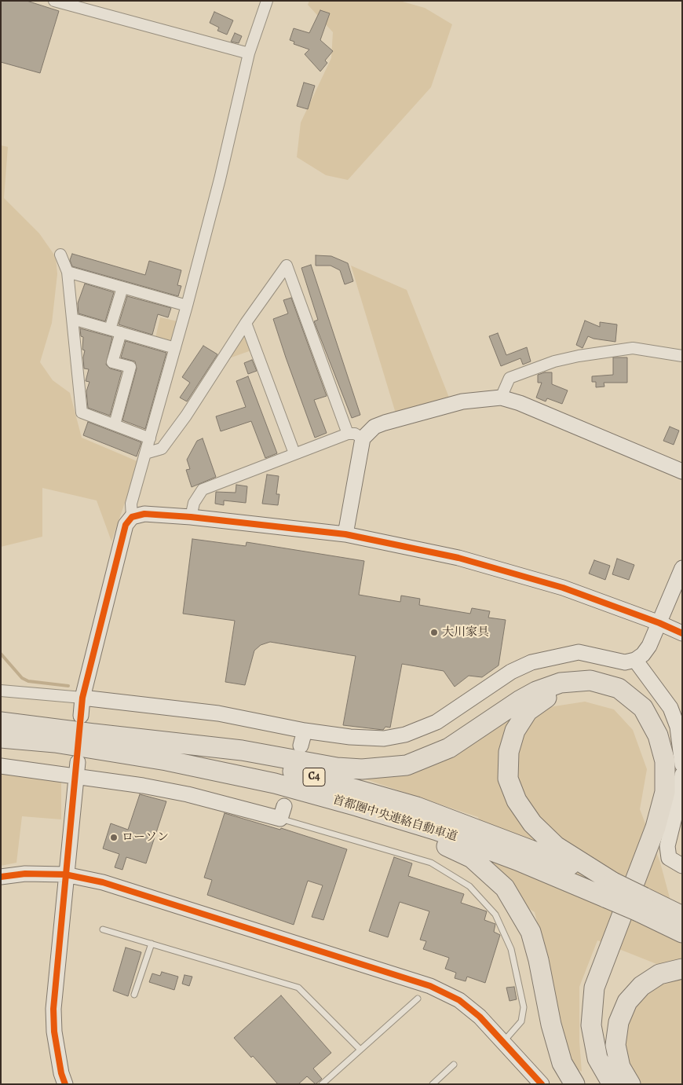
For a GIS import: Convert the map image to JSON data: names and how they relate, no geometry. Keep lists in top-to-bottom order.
{
  "streets": {
    "highway": ["C4", "首都圏中央連絡自動車道"]
  },
  "places": ["大川家具", "ローソン"]
}
